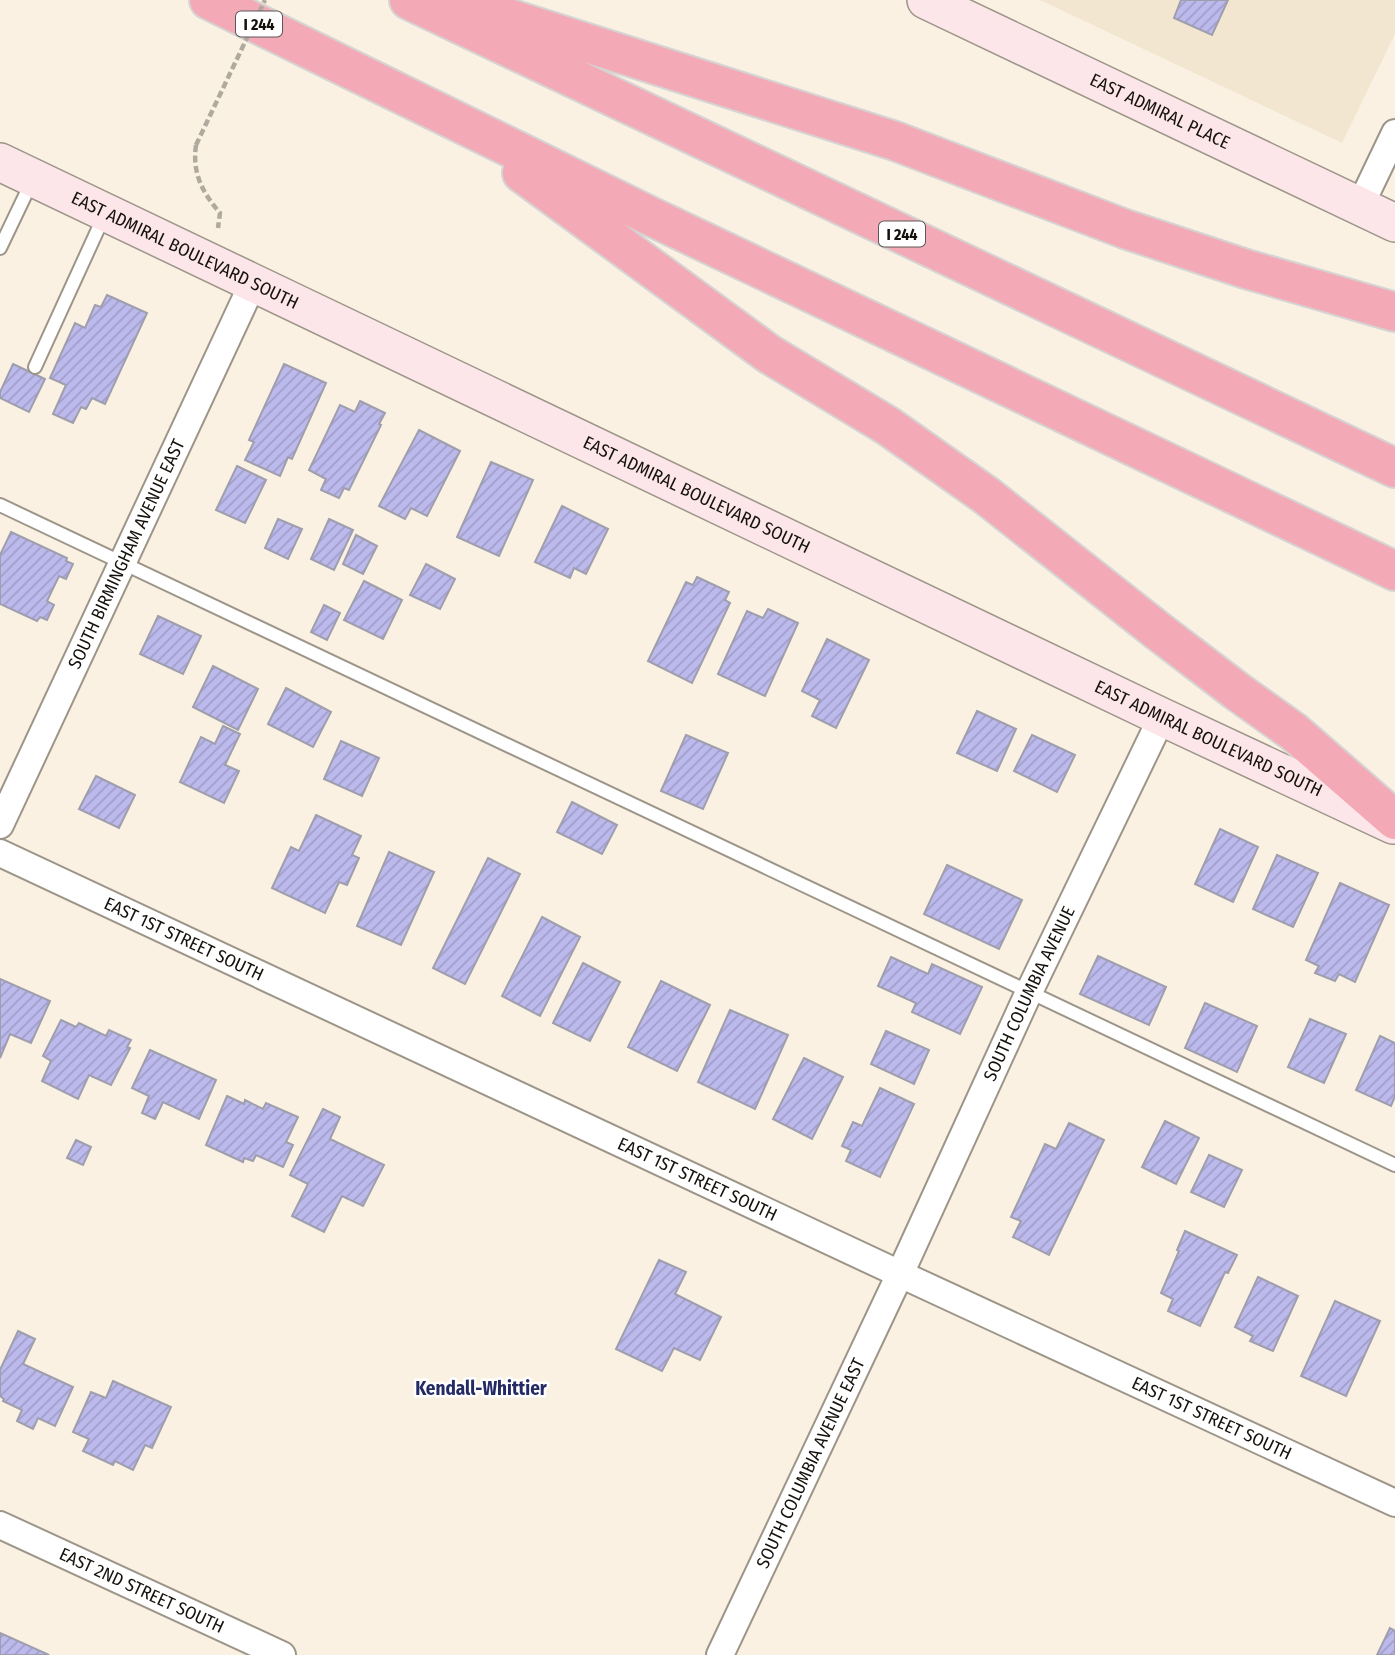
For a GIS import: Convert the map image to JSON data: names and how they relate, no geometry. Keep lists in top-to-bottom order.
{
  "streets": {
    "highway": ["I 244"],
    "main road": ["EAST ADMIRAL PLACE", "EAST ADMIRAL BOULEVARD SOUTH"],
    "street": [
      "SOUTH BIRMINGHAM AVENUE EAST",
      "EAST 1ST STREET SOUTH",
      "SOUTH COLUMBIA AVENUE",
      "SOUTH COLUMBIA AVENUE EAST",
      "EAST 2ND STREET SOUTH"
    ]
  },
  "crossings": [
    ["EAST ADMIRAL BOULEVARD SOUTH", "SOUTH BIRMINGHAM AVENUE EAST"],
    ["EAST ADMIRAL BOULEVARD SOUTH", "SOUTH COLUMBIA AVENUE"],
    ["EAST 1ST STREET SOUTH", "SOUTH COLUMBIA AVENUE"],
    ["EAST 1ST STREET SOUTH", "SOUTH COLUMBIA AVENUE EAST"],
    ["SOUTH COLUMBIA AVENUE", "SOUTH COLUMBIA AVENUE EAST"]
  ],
  "districts": ["Kendall-Whittier"]
}
